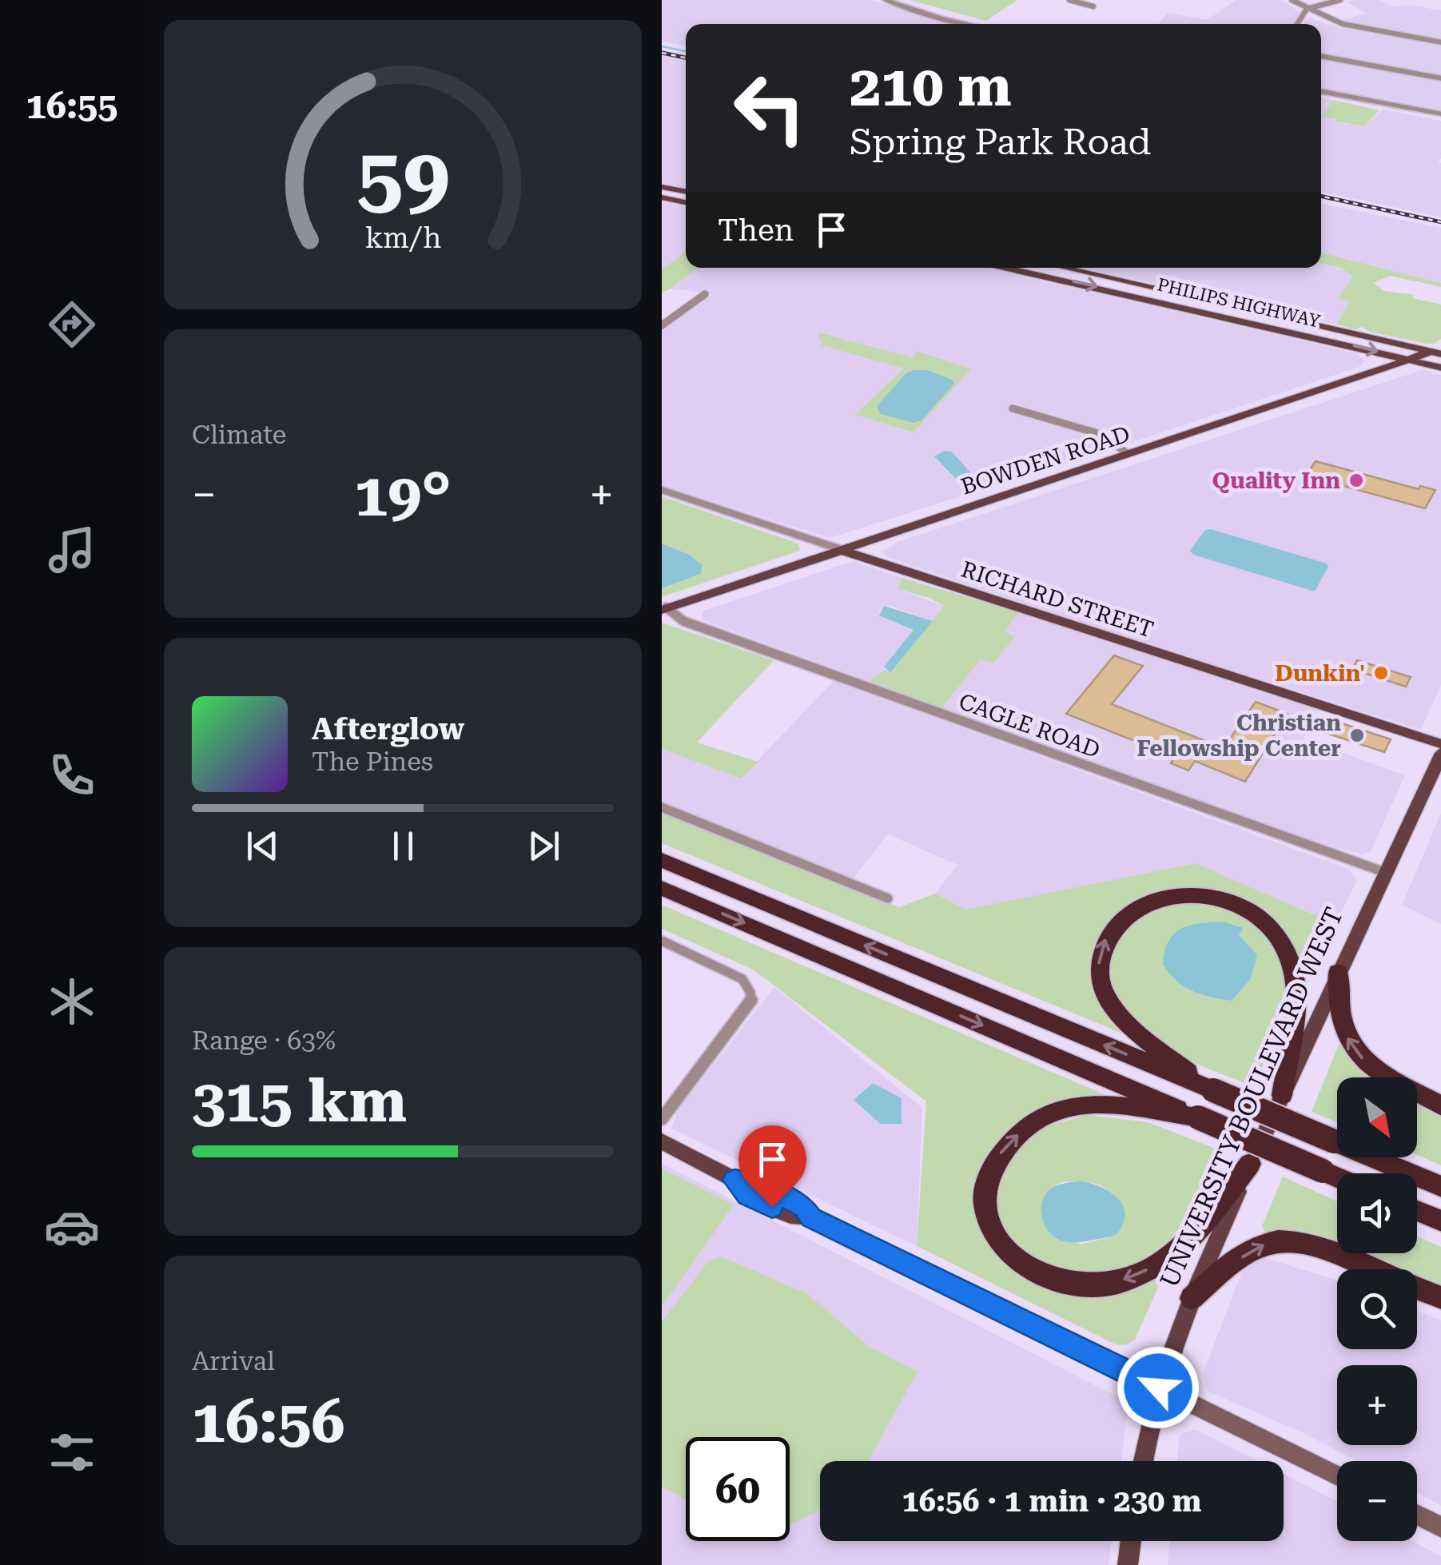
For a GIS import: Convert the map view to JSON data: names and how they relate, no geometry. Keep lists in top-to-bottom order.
{
  "streets": {
    "main road": [
      "PHILIPS HIGHWAY",
      "BOWDEN ROAD",
      "RICHARD STREET",
      "UNIVERSITY BOULEVARD WEST"
    ],
    "street": ["CAGLE ROAD"]
  },
  "crossings": [
    ["PHILIPS HIGHWAY", "BOWDEN ROAD"],
    ["BOWDEN ROAD", "RICHARD STREET"],
    ["BOWDEN ROAD", "CAGLE ROAD"],
    ["CAGLE ROAD", "UNIVERSITY BOULEVARD WEST"]
  ],
  "places": ["Quality Inn", "Dunkin'", "Christian Fellowship Center"],
  "north": "bottom right",
  "page": {
    "tabs": "16:55",
    "turn": ["210 m", "Spring Park Road"],
    "then": "Then",
    "tile": [
      "Climate",
      ["Range · 63%", "315 km"],
      ["Arrival", "16:56"]
    ],
    "heat": ["−", "19°", "+"],
    "song": ["Afterglow", "The Pines"],
    "map_buttons": ["+", "−"],
    "limit": "60",
    "trip": "16:56 · 1 min · 230 m",
    "gauge": ["59", "km/h"]
  }
}
